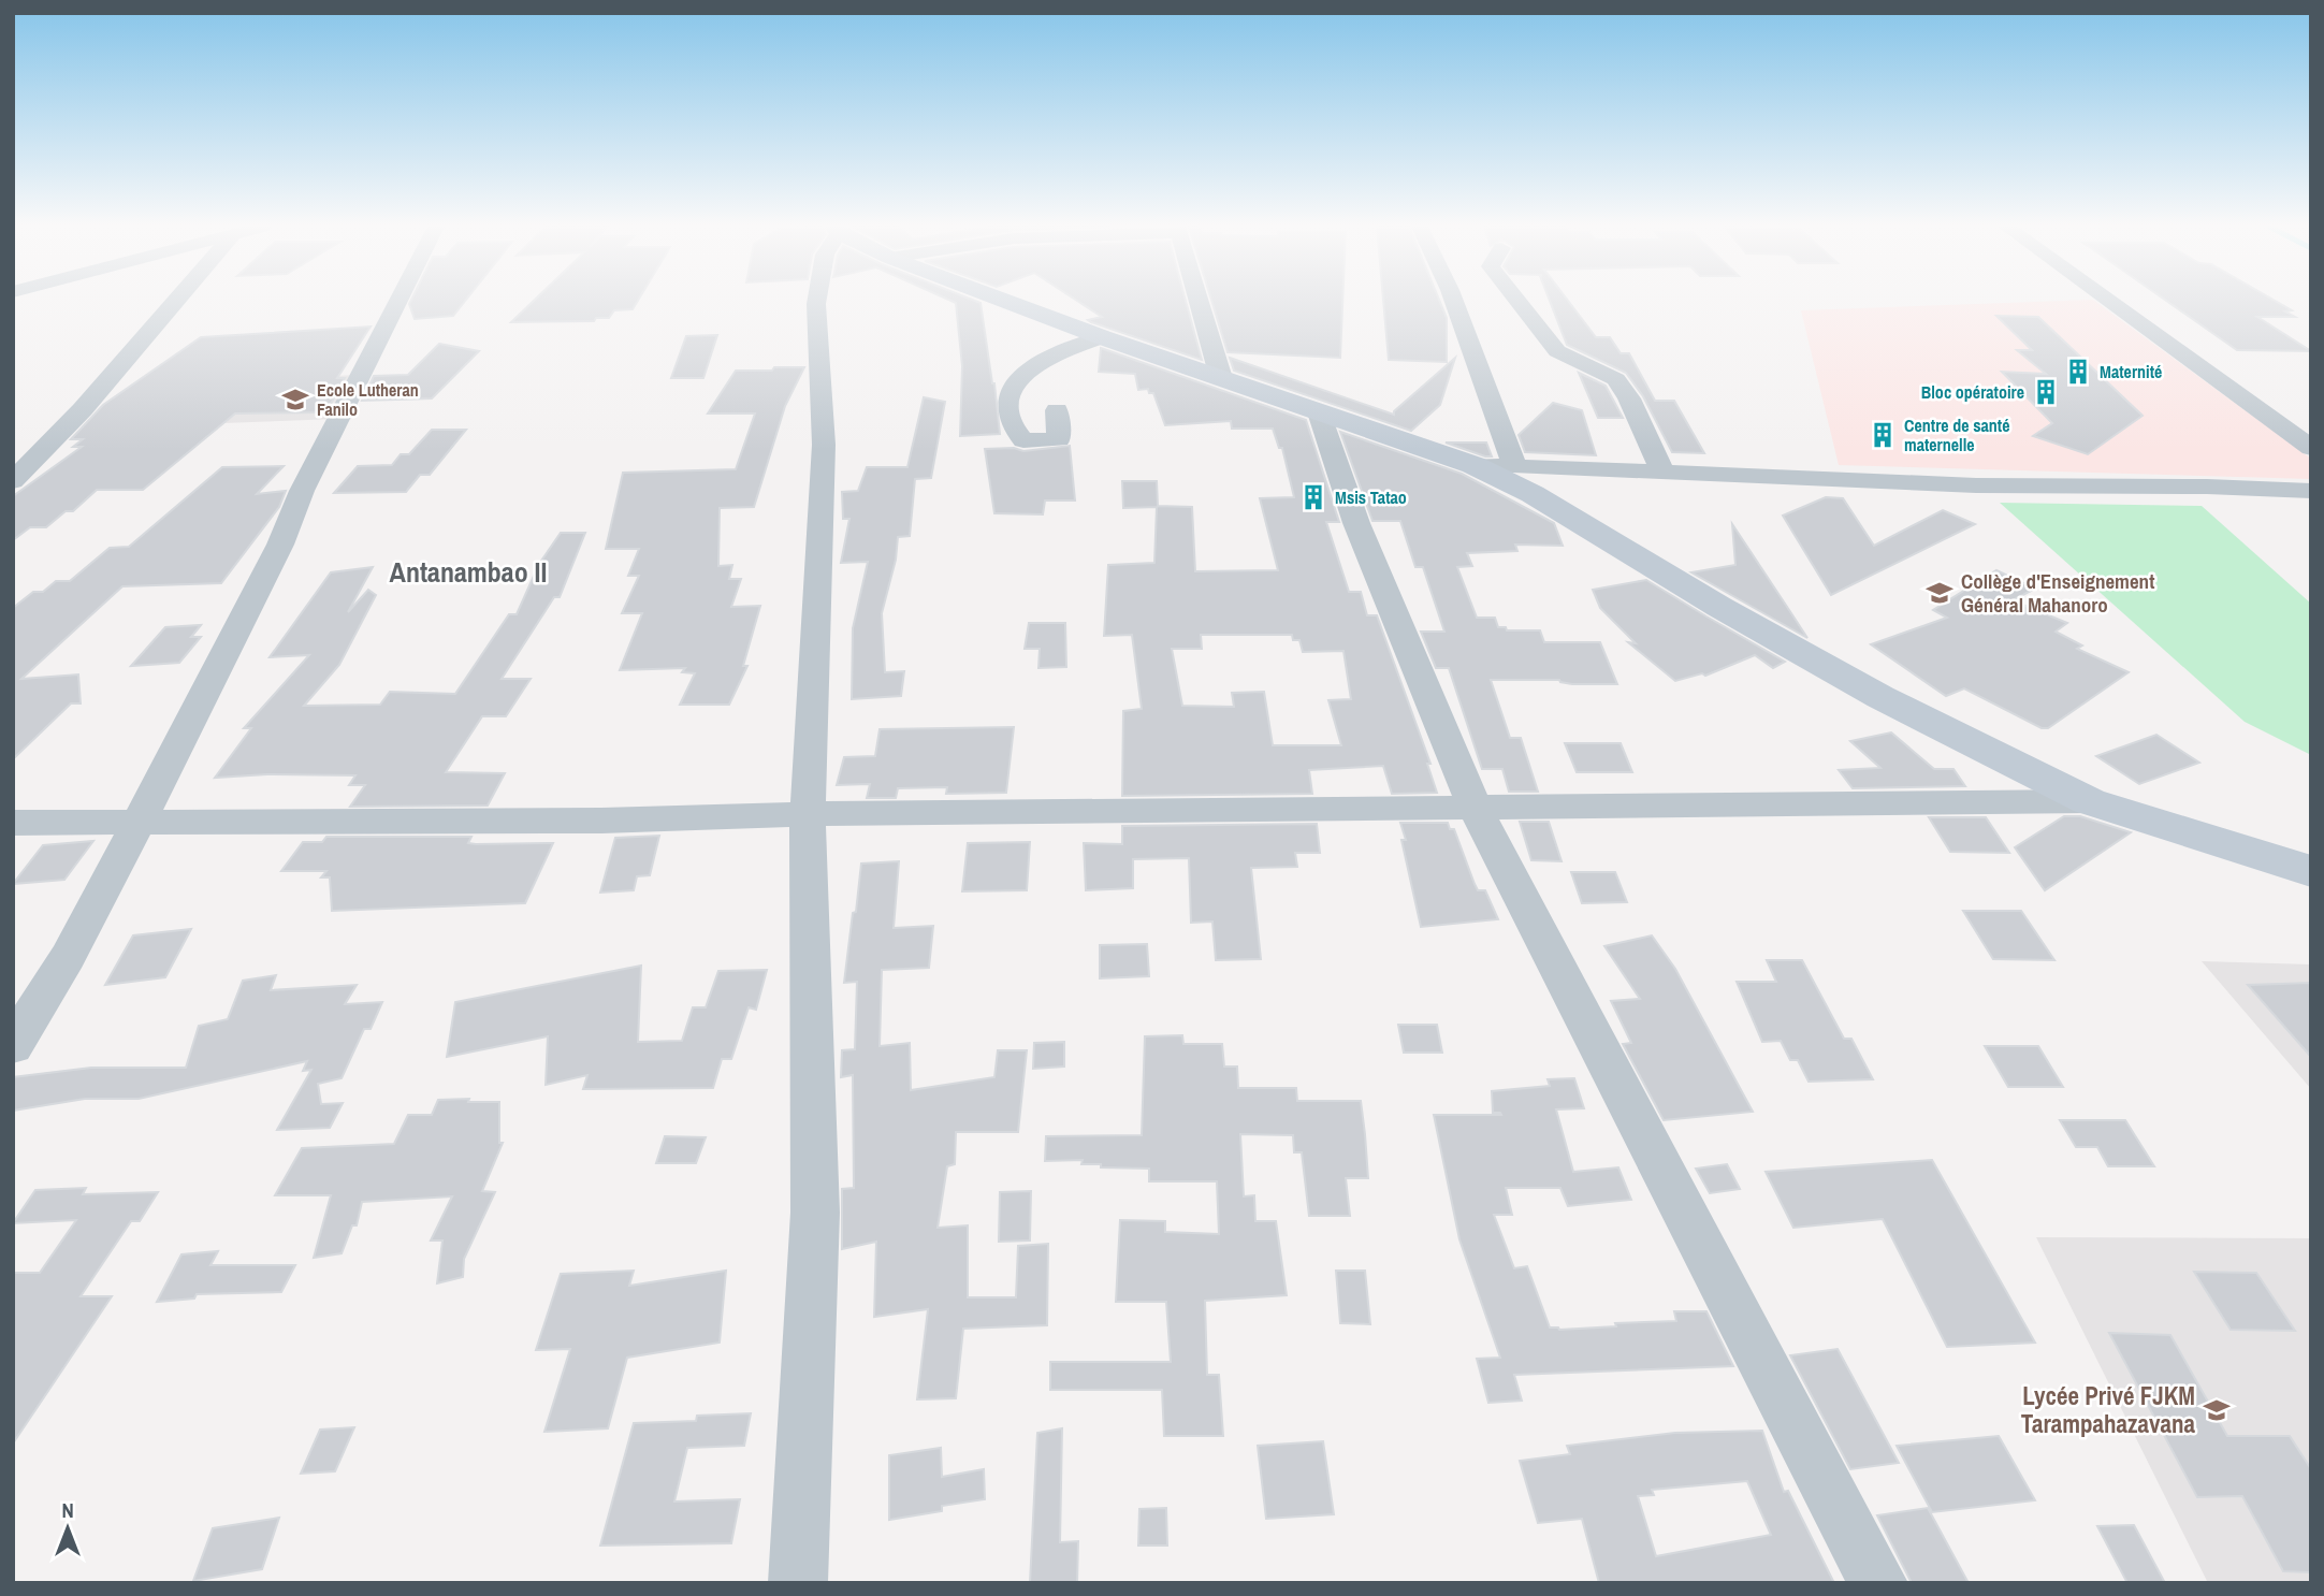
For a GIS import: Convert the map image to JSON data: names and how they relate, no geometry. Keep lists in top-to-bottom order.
{
  "districts": ["Antanambao II"],
  "places": {
    "building": [
      "Maternité",
      "Bloc opératoire",
      "Centre de santé maternelle",
      "Msis Tatao"
    ],
    "school or university": ["Ecole Lutheran Fanilo", "Collège d'Enseignement Général Mahanoro", "Lycée Privé FJKM Tarampahazavana"]
  },
  "north": "top"
}
